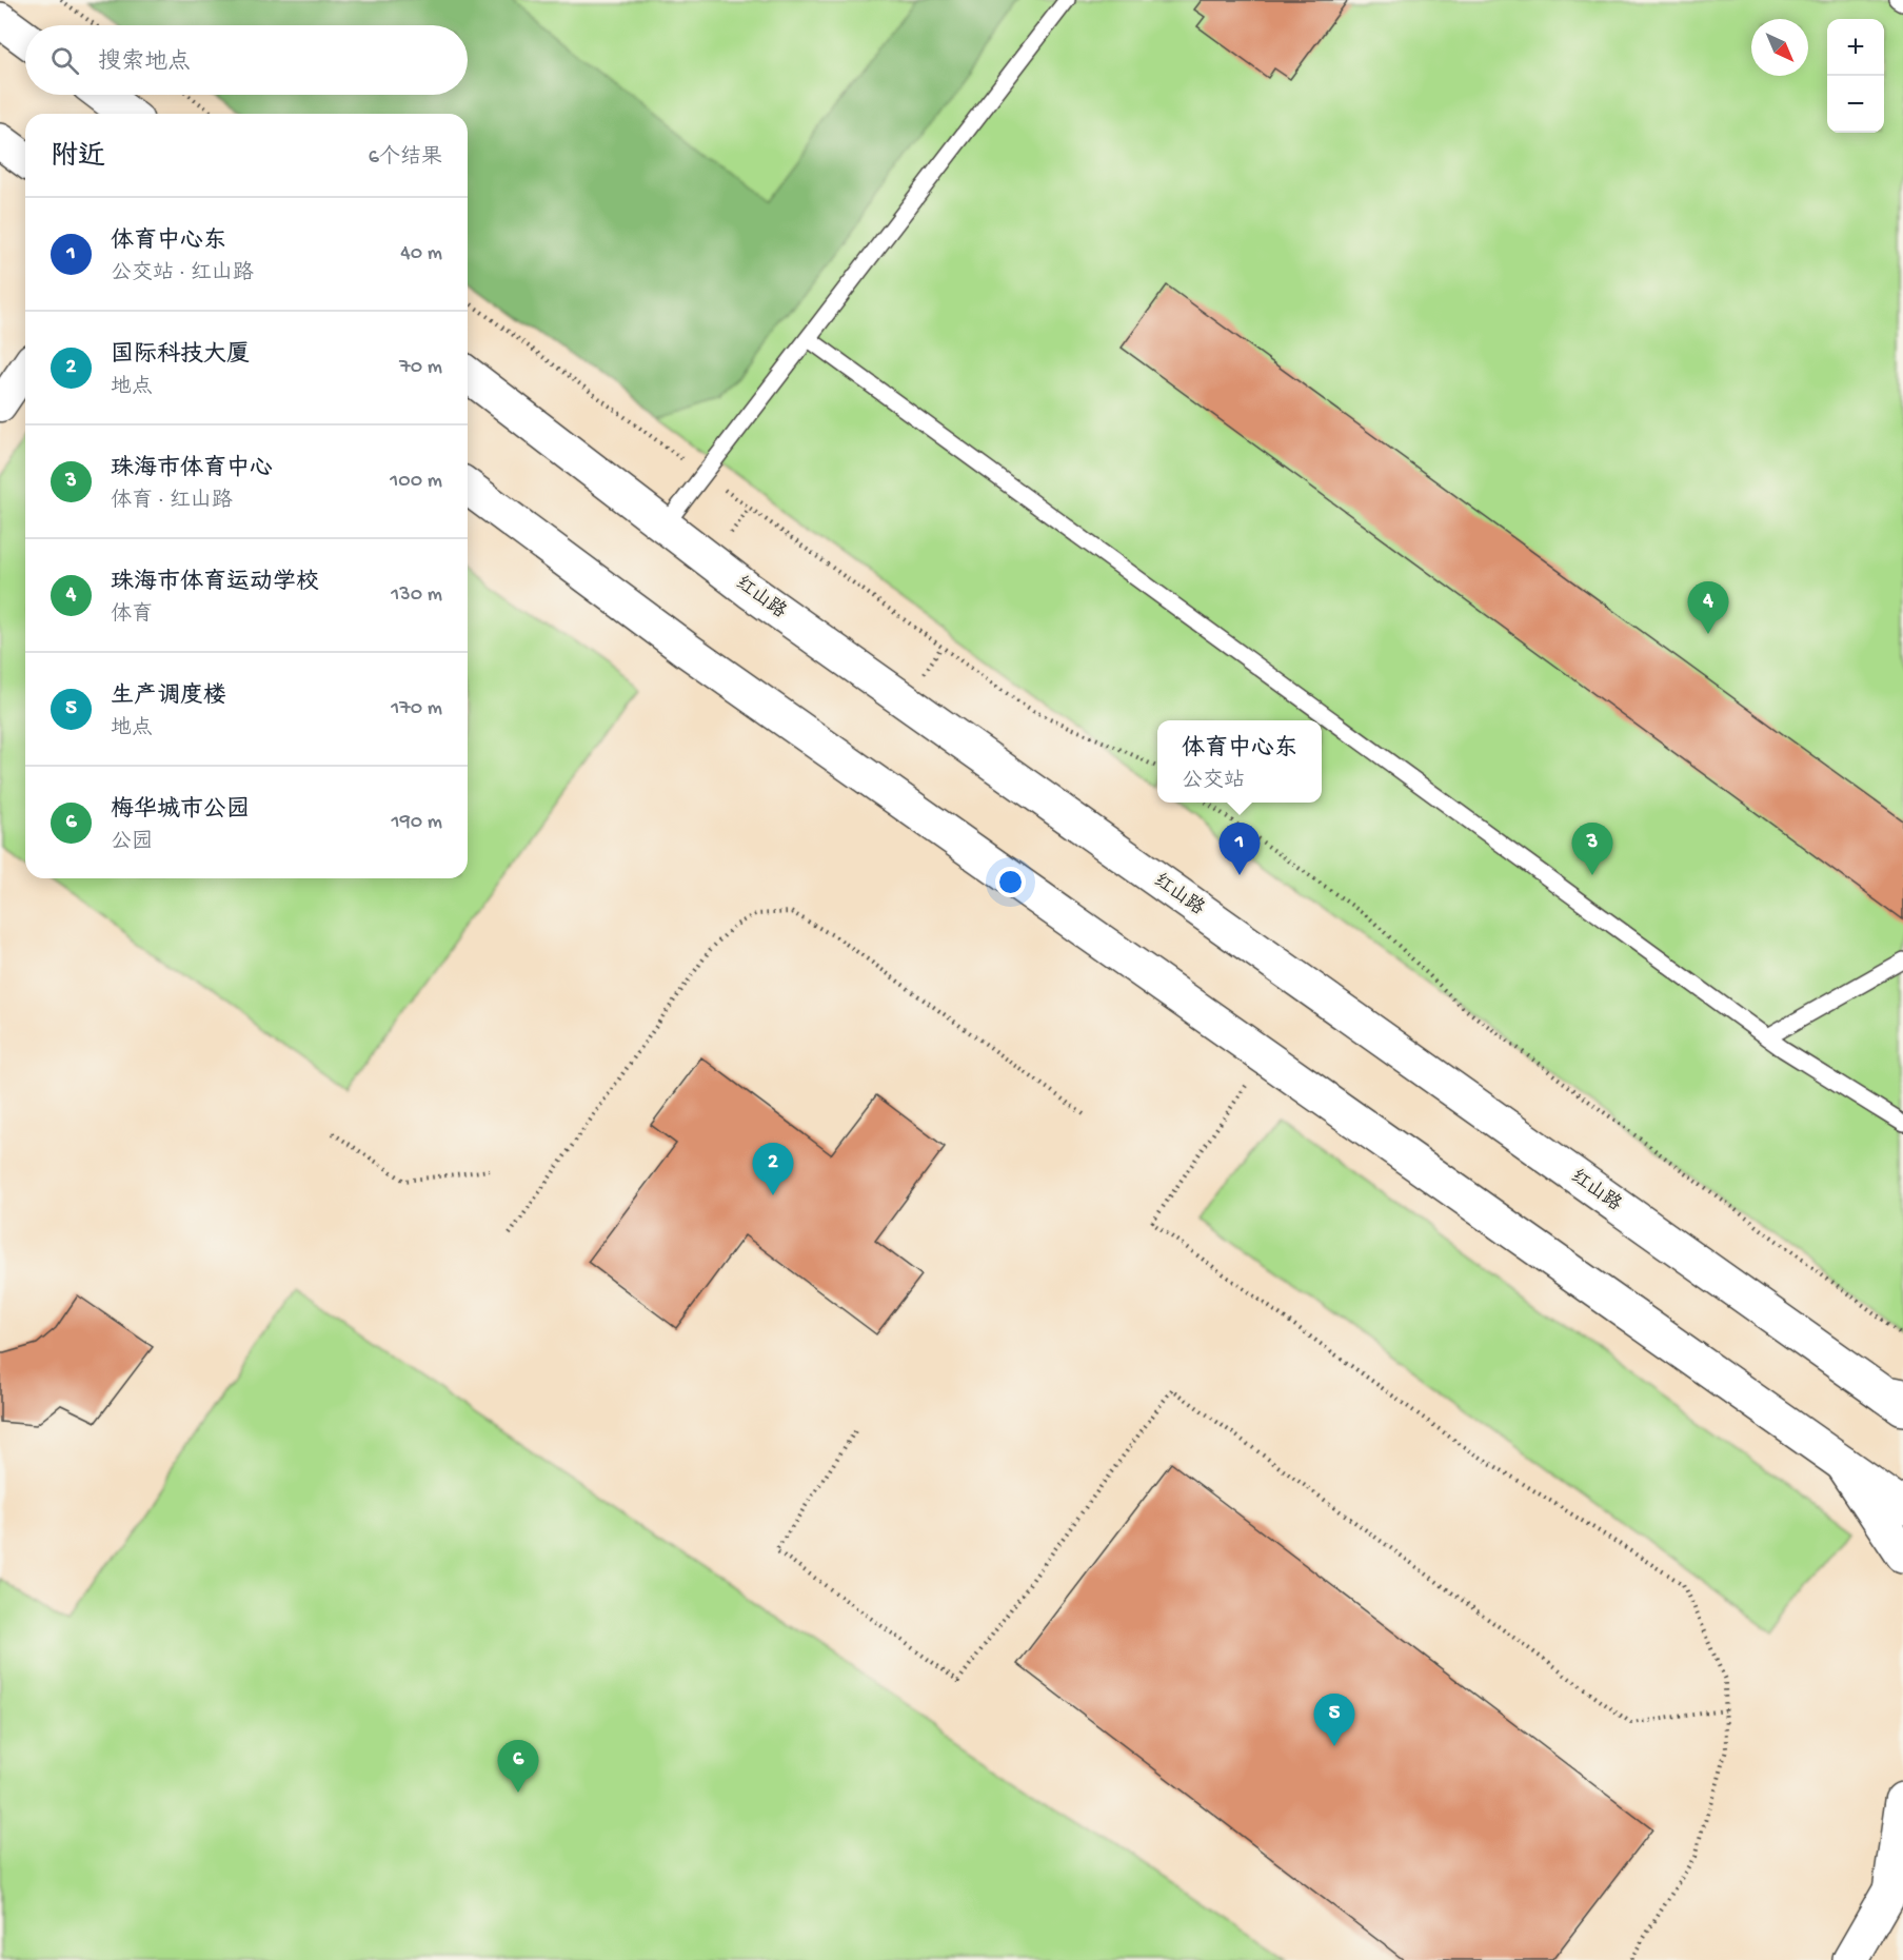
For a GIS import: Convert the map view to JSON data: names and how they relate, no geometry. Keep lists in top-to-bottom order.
{
  "streets": {
    "main road": ["红山路"]
  },
  "north": "bottom right",
  "page": {
    "map_buttons": ["+", "−"],
    "search": "搜索地点",
    "heading": ["附近", "6个结果"],
    "list": [
      {
        "mark": "1",
        "name": "体育中心东",
        "note": "公交站 · 红山路",
        "value": "40 m"
      },
      {
        "mark": "2",
        "name": "国际科技大厦",
        "note": "地点",
        "value": "70 m"
      },
      {
        "mark": "3",
        "name": "珠海市体育中心",
        "note": "体育 · 红山路",
        "value": "100 m"
      },
      {
        "mark": "4",
        "name": "珠海市体育运动学校",
        "note": "体育",
        "value": "130 m"
      },
      {
        "mark": "5",
        "name": "生产调度楼",
        "note": "地点",
        "value": "170 m"
      },
      {
        "mark": "6",
        "name": "梅华城市公园",
        "note": "公园",
        "value": "190 m"
      }
    ],
    "pins": [
      "4",
      "1",
      "3",
      "2",
      "5",
      "6"
    ],
    "popup": ["体育中心东", "公交站"]
  }
}
